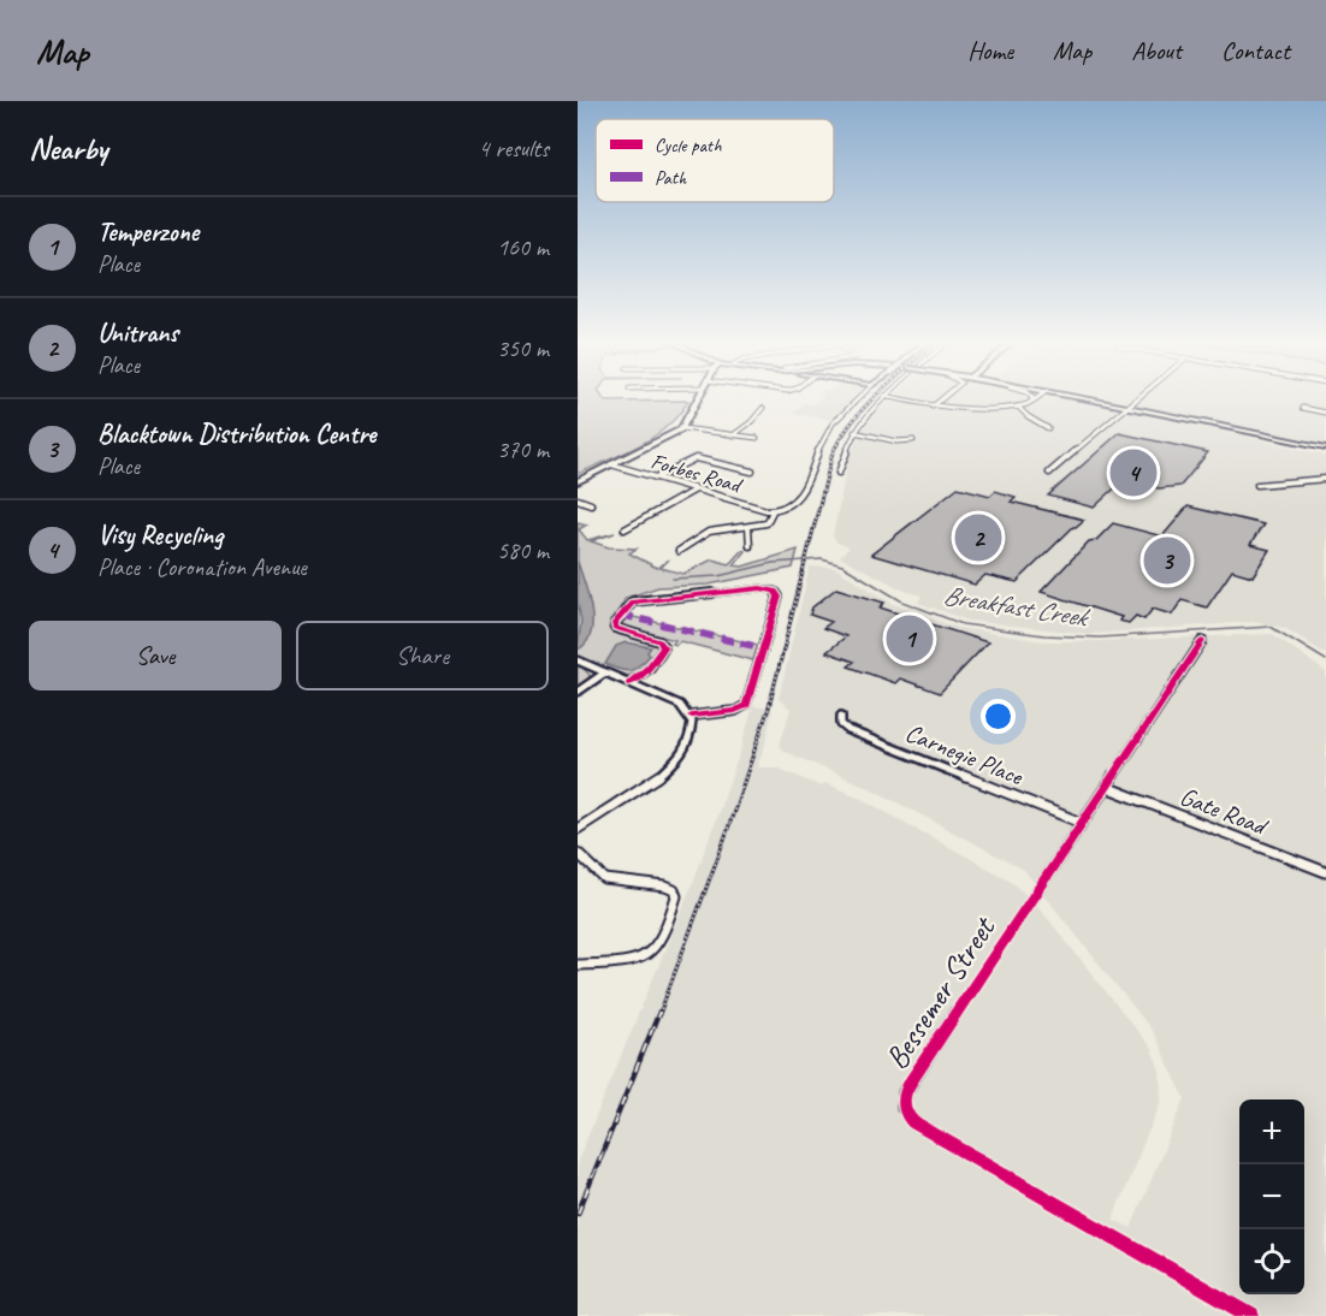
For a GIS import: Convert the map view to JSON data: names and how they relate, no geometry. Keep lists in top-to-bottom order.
{
  "streets": {
    "street": [
      "Forbes Road",
      "Carnegie Place",
      "Gate Road",
      "Bessemer Street"
    ]
  },
  "crossings": [
    ["Carnegie Place", "Bessemer Street"],
    ["Gate Road", "Bessemer Street"]
  ],
  "water": ["Breakfast Creek"],
  "legend": ["Cycle path", "Path"],
  "page": {
    "header": "Map",
    "nav": [
      "Home",
      "Map",
      "About",
      "Contact"
    ],
    "heading": ["Nearby", "4 results"],
    "list": [
      {
        "mark": "1",
        "name": "Temperzone",
        "note": "Place",
        "value": "160 m"
      },
      {
        "mark": "2",
        "name": "Unitrans",
        "note": "Place",
        "value": "350 m"
      },
      {
        "mark": "3",
        "name": "Blacktown Distribution Centre",
        "note": "Place",
        "value": "370 m"
      },
      {
        "mark": "4",
        "name": "Visy Recycling",
        "note": "Place · Coronation Avenue",
        "value": "580 m"
      }
    ],
    "pins": [
      "4",
      "2",
      "3",
      "1"
    ],
    "buttons": ["Save", "Share"],
    "map_buttons": ["+", "−"]
  }
}
